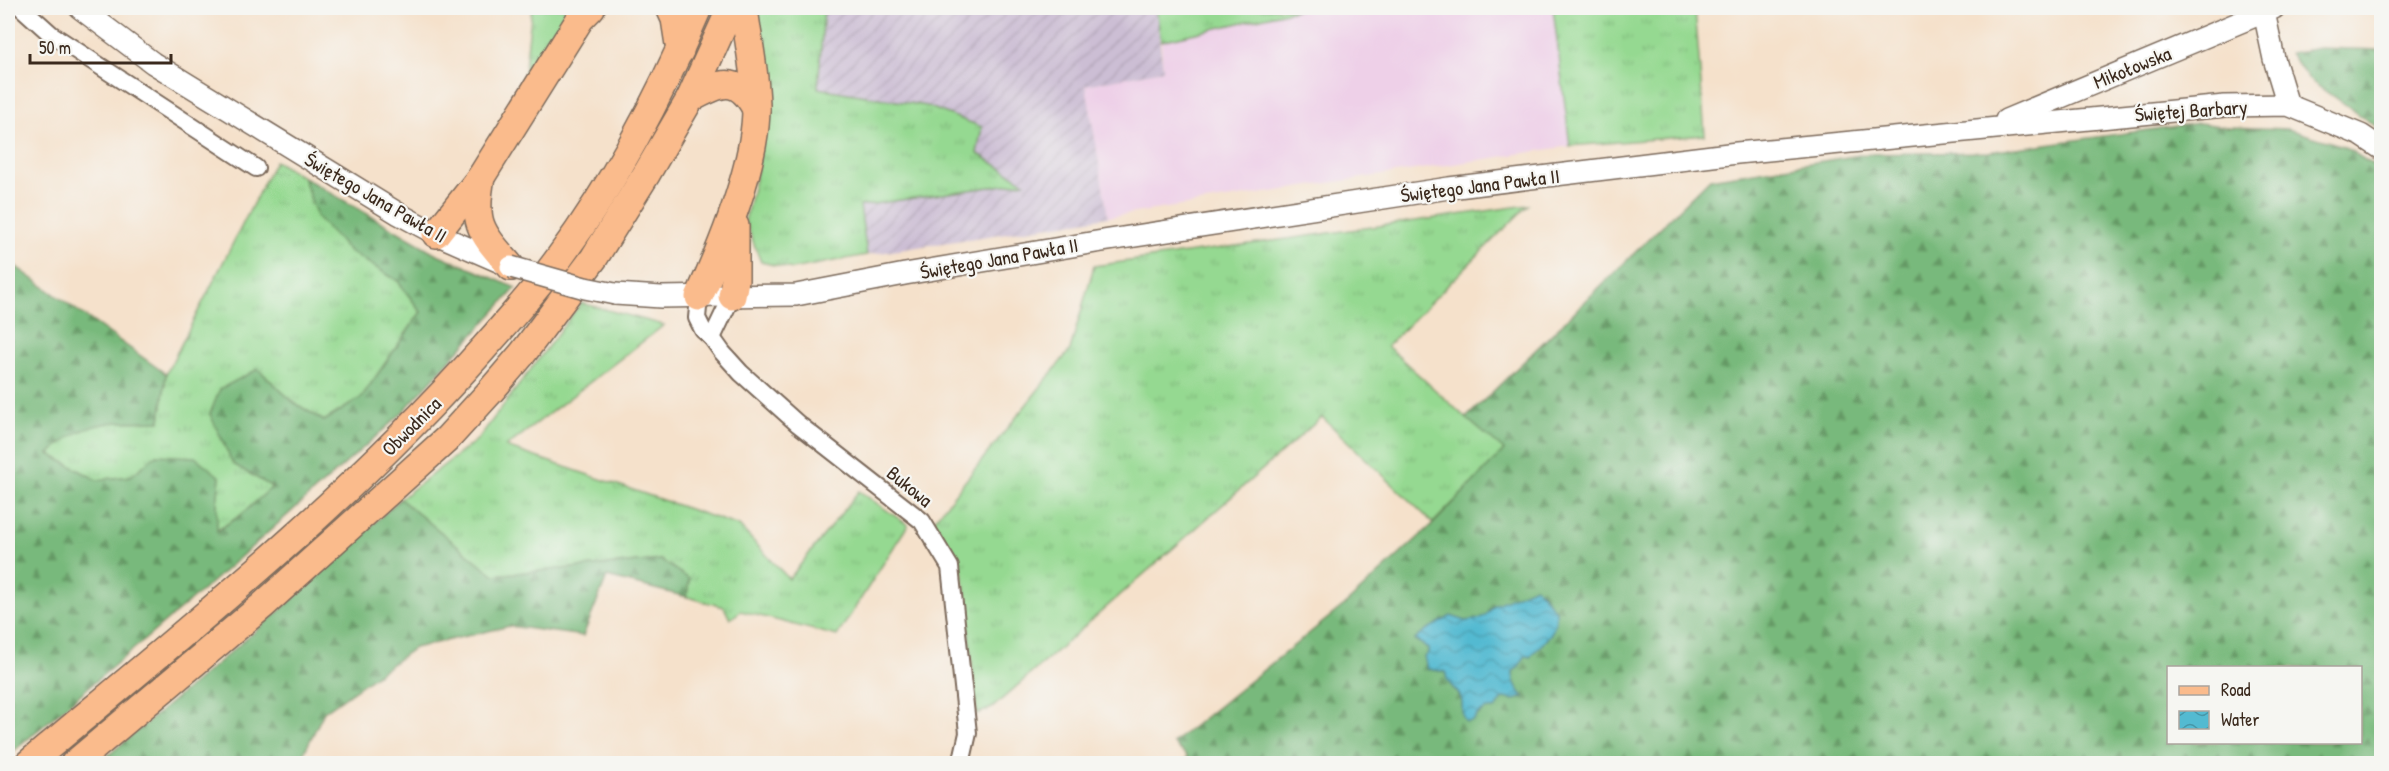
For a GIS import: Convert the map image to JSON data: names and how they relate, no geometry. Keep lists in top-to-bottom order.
{
  "streets": {
    "main road": ["Obwodnica"],
    "street": [
      "Mikołowska",
      "Świętej Barbary",
      "Świętego Jana Pawła II",
      "Bukowa"
    ]
  },
  "crossings": [
    ["Mikołowska", "Świętej Barbary"],
    ["Mikołowska", "Świętego Jana Pawła II"],
    ["Świętej Barbary", "Świętego Jana Pawła II"],
    ["Świętego Jana Pawła II", "Bukowa"]
  ],
  "legend": ["Road", "Water"],
  "scale_bar": "50 m"
}
